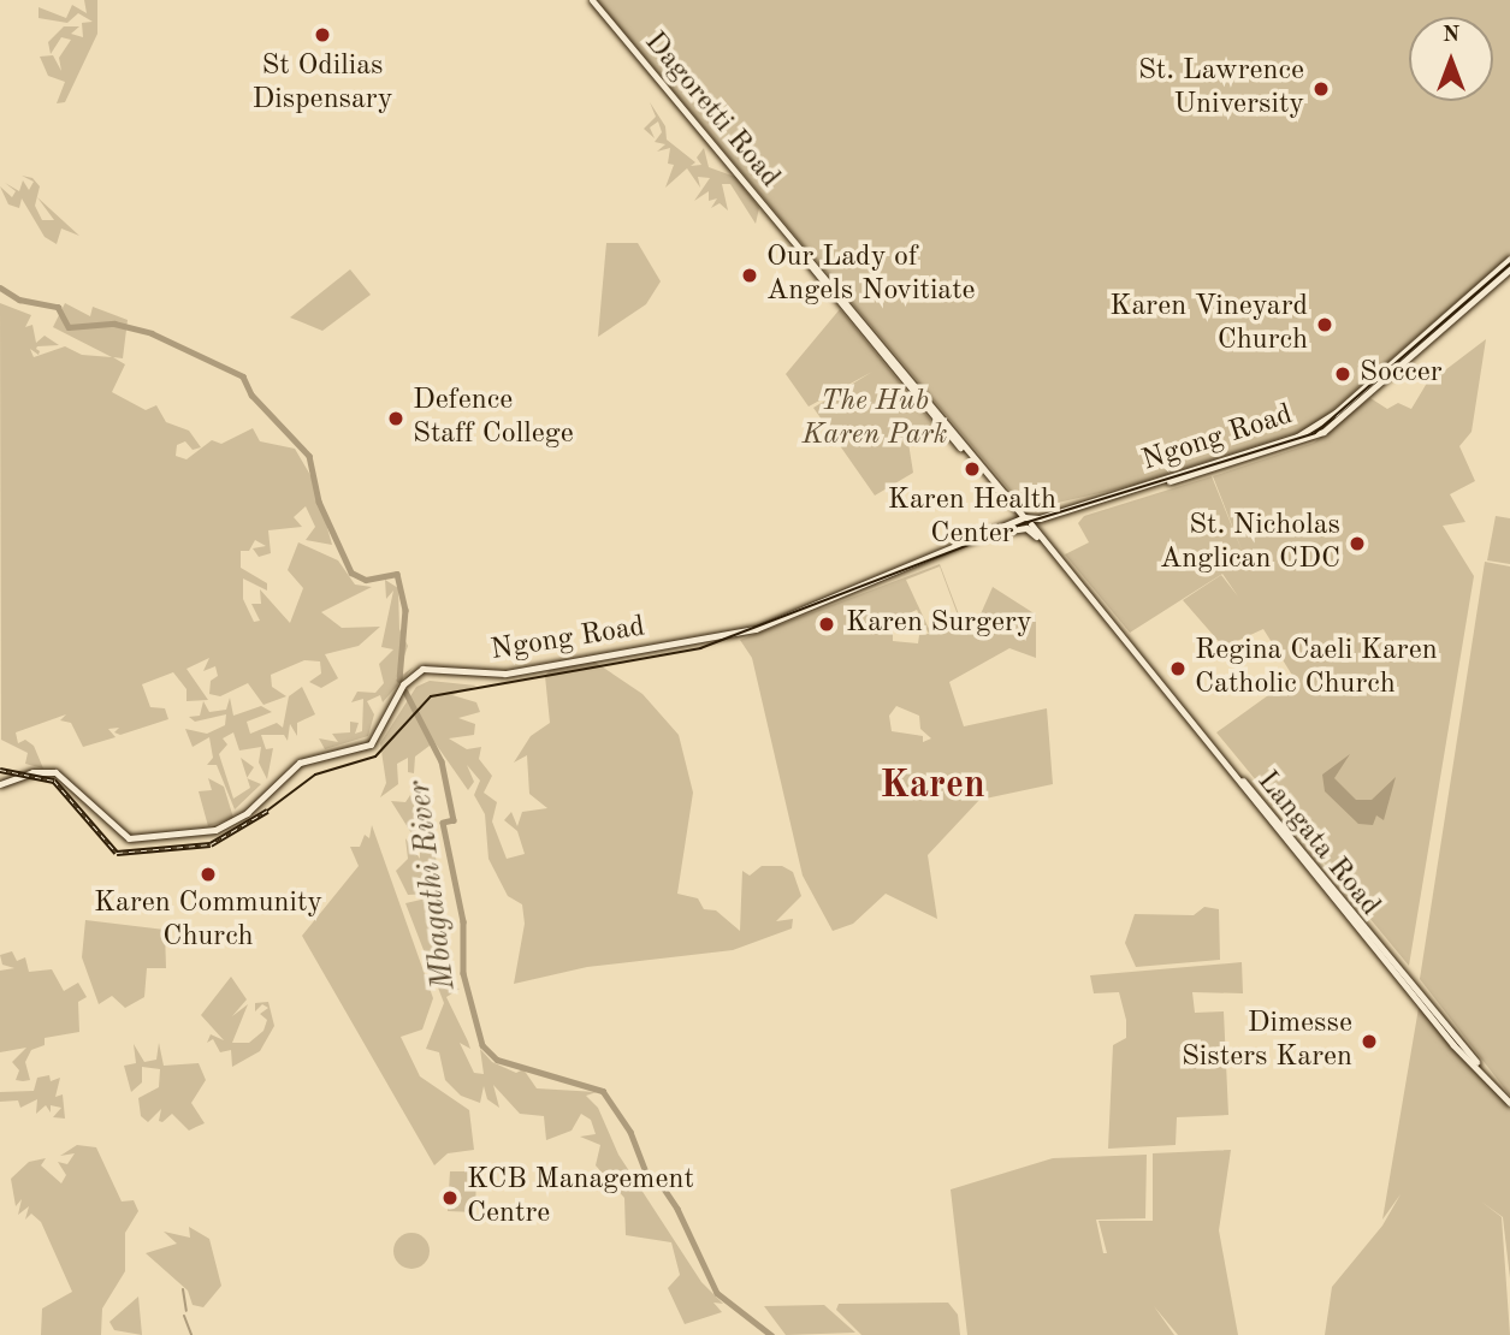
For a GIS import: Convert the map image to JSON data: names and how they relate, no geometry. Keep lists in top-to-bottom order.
{
  "streets": {
    "main road": ["Dagoretti Road", "Ngong Road", "Langata Road"]
  },
  "crossings": [
    ["Dagoretti Road", "Ngong Road"],
    ["Dagoretti Road", "Langata Road"]
  ],
  "districts": ["Karen"],
  "water": ["Mbagathi River"],
  "parks": ["The Hub Karen Park"],
  "places": [
    "St Odilias Dispensary",
    "St. Lawrence University",
    "Our Lady of Angels Novitiate",
    "Karen Vineyard Church",
    "Soccer",
    "Defence Staff College",
    "Karen Health Center",
    "St. Nicholas Anglican CDC",
    "Karen Surgery",
    "Regina Caeli Karen Catholic Church",
    "Karen Community Church",
    "Dimesse Sisters Karen",
    "KCB Management Centre"
  ],
  "north": "top"
}
